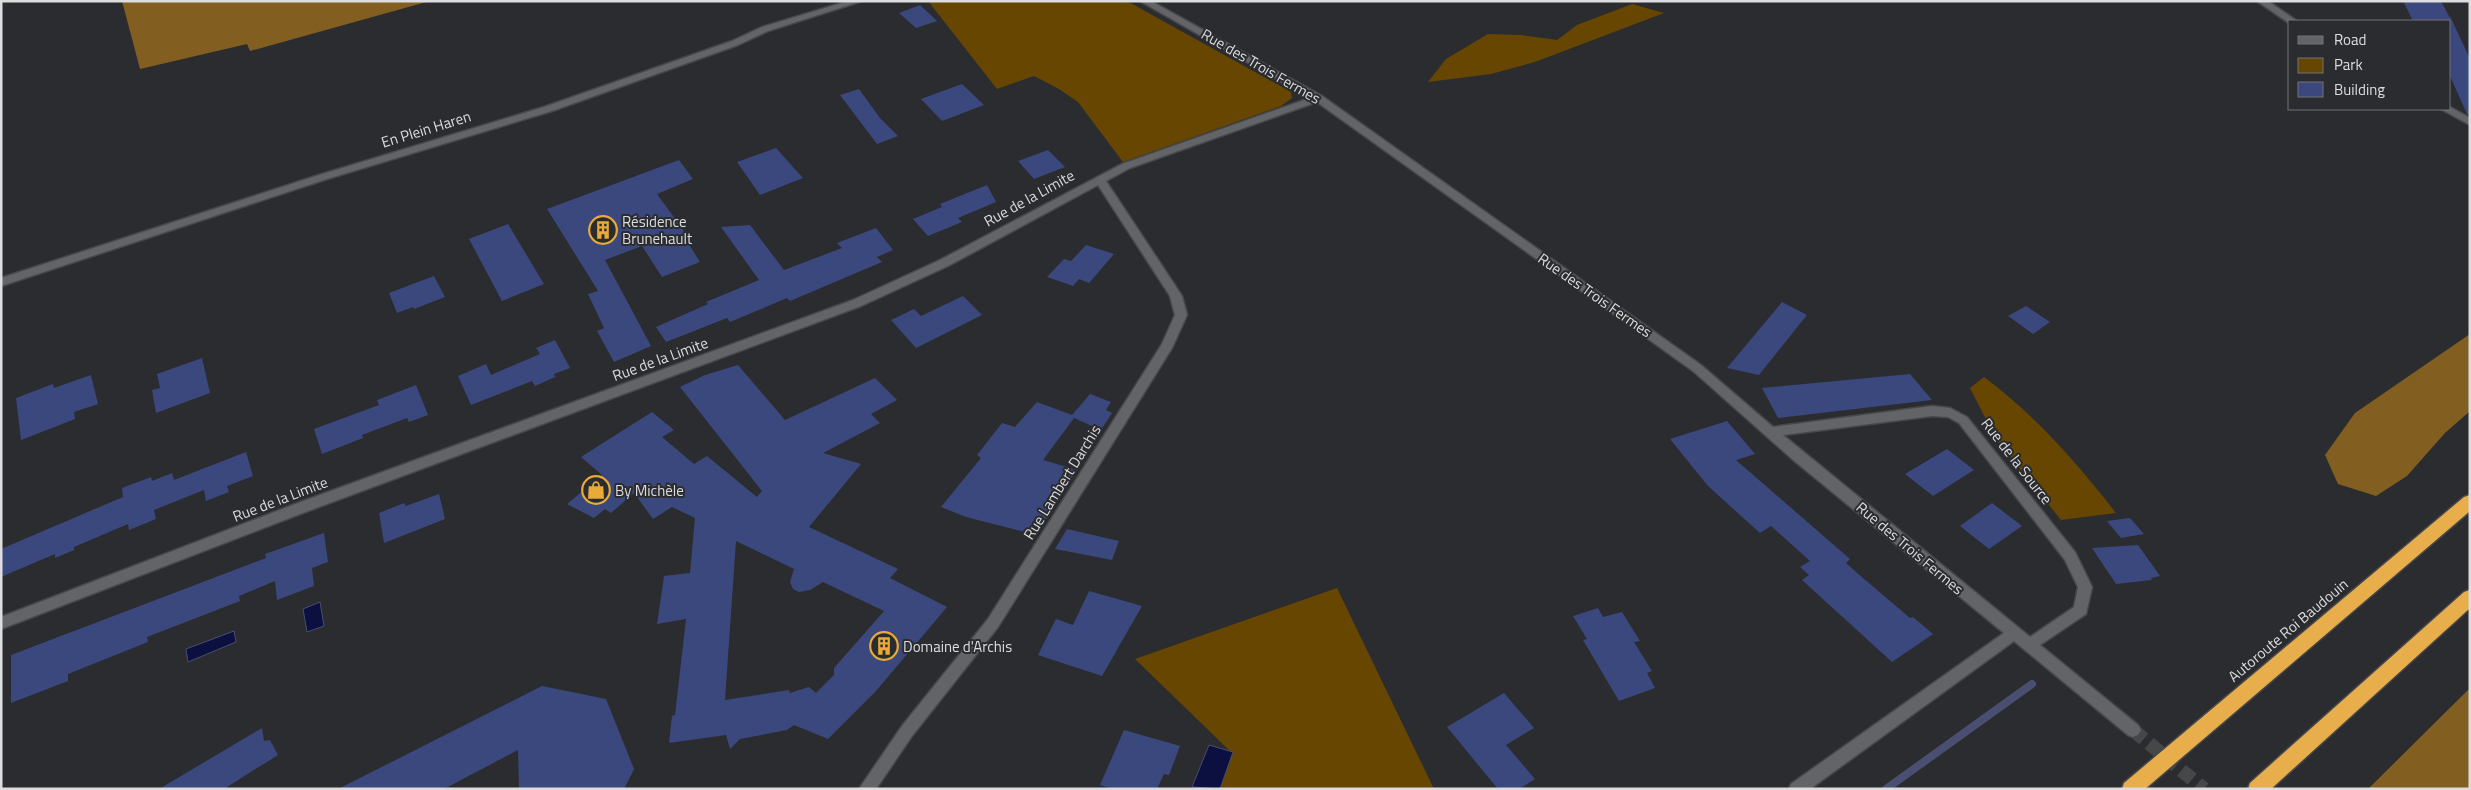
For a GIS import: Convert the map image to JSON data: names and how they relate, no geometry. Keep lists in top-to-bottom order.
{
  "streets": {
    "highway": ["Autoroute Roi Baudouin"],
    "street": [
      "Rue des Trois Fermes",
      "En Plein Haren",
      "Rue de la Limite",
      "Rue de la Source",
      "Rue Lambert Darchis"
    ]
  },
  "crossings": [
    ["Rue des Trois Fermes", "Rue de la Limite"],
    ["Rue des Trois Fermes", "Rue de la Source"],
    ["Rue de la Limite", "Rue Lambert Darchis"]
  ],
  "places": {
    "building": ["Résidence Brunehault", "Domaine d'Archis"],
    "shop": ["By Michèle"]
  },
  "legend": ["Road", "Park", "Building"]
}
